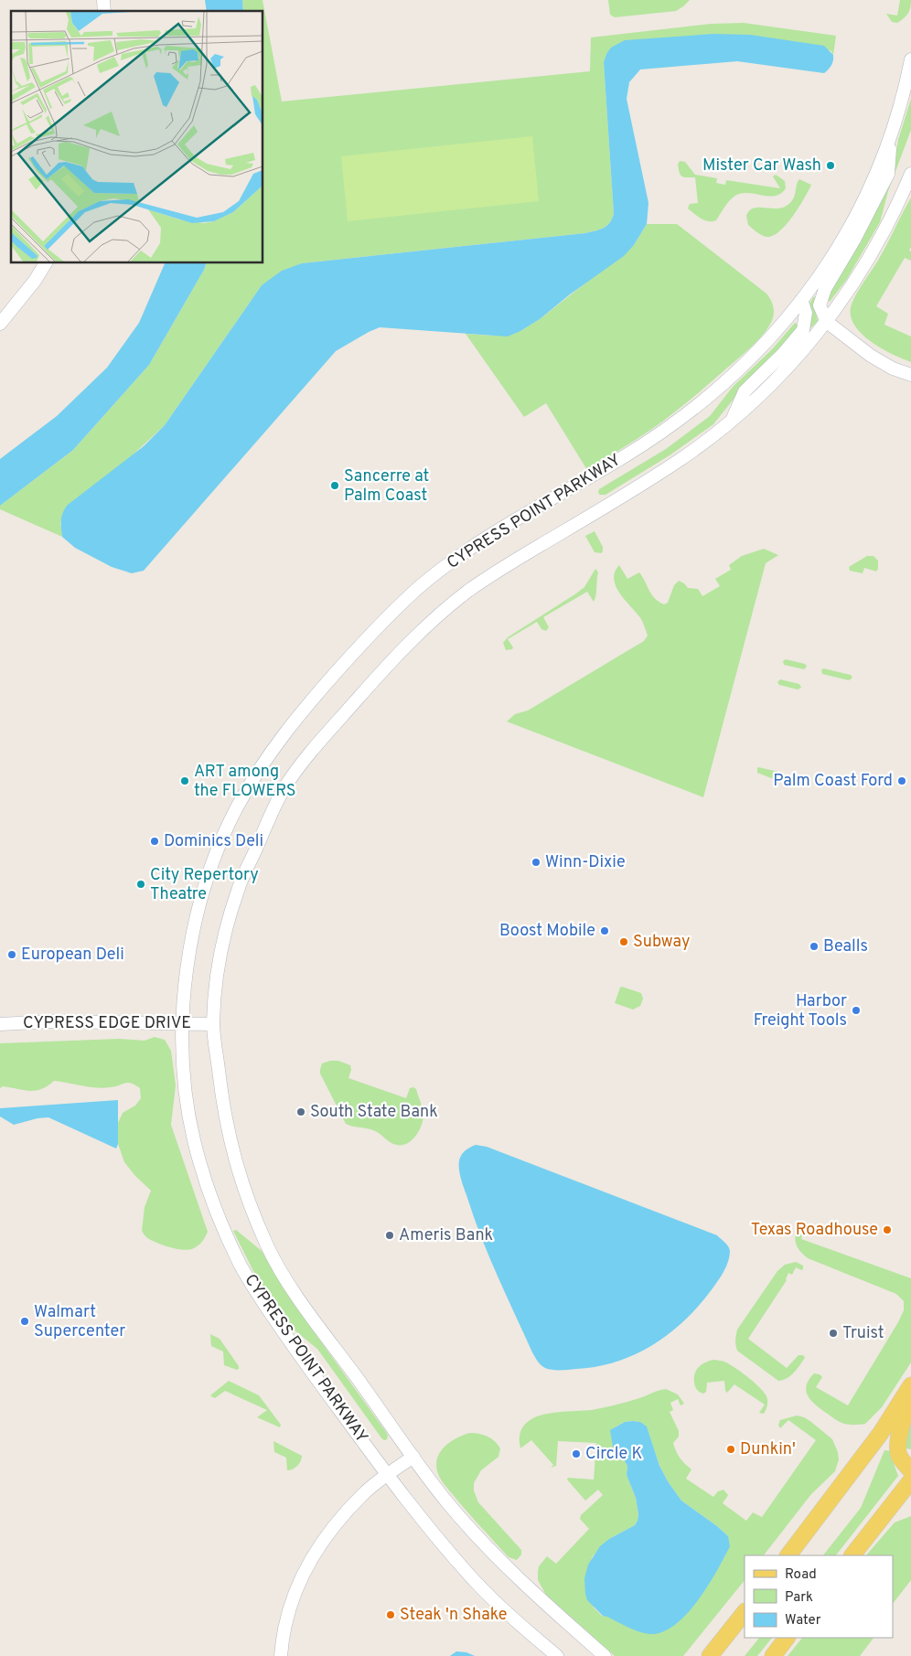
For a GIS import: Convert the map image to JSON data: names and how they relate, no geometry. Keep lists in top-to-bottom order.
{
  "streets": {
    "street": ["CYPRESS POINT PARKWAY", "CYPRESS EDGE DRIVE"]
  },
  "crossings": [
    ["CYPRESS POINT PARKWAY", "CYPRESS EDGE DRIVE"]
  ],
  "places": [
    "Mister Car Wash",
    "Sancerre at Palm Coast",
    "ART among the FLOWERS",
    "Palm Coast Ford",
    "Dominics Deli",
    "Winn-Dixie",
    "City Repertory Theatre",
    "Boost Mobile",
    "Subway",
    "Bealls",
    "European Deli",
    "Harbor Freight Tools",
    "South State Bank",
    "Texas Roadhouse",
    "Ameris Bank",
    "Walmart Supercenter",
    "Truist",
    "Dunkin'",
    "Circle K",
    "Steak 'n Shake"
  ],
  "legend": ["Road", "Park", "Water"]
}
